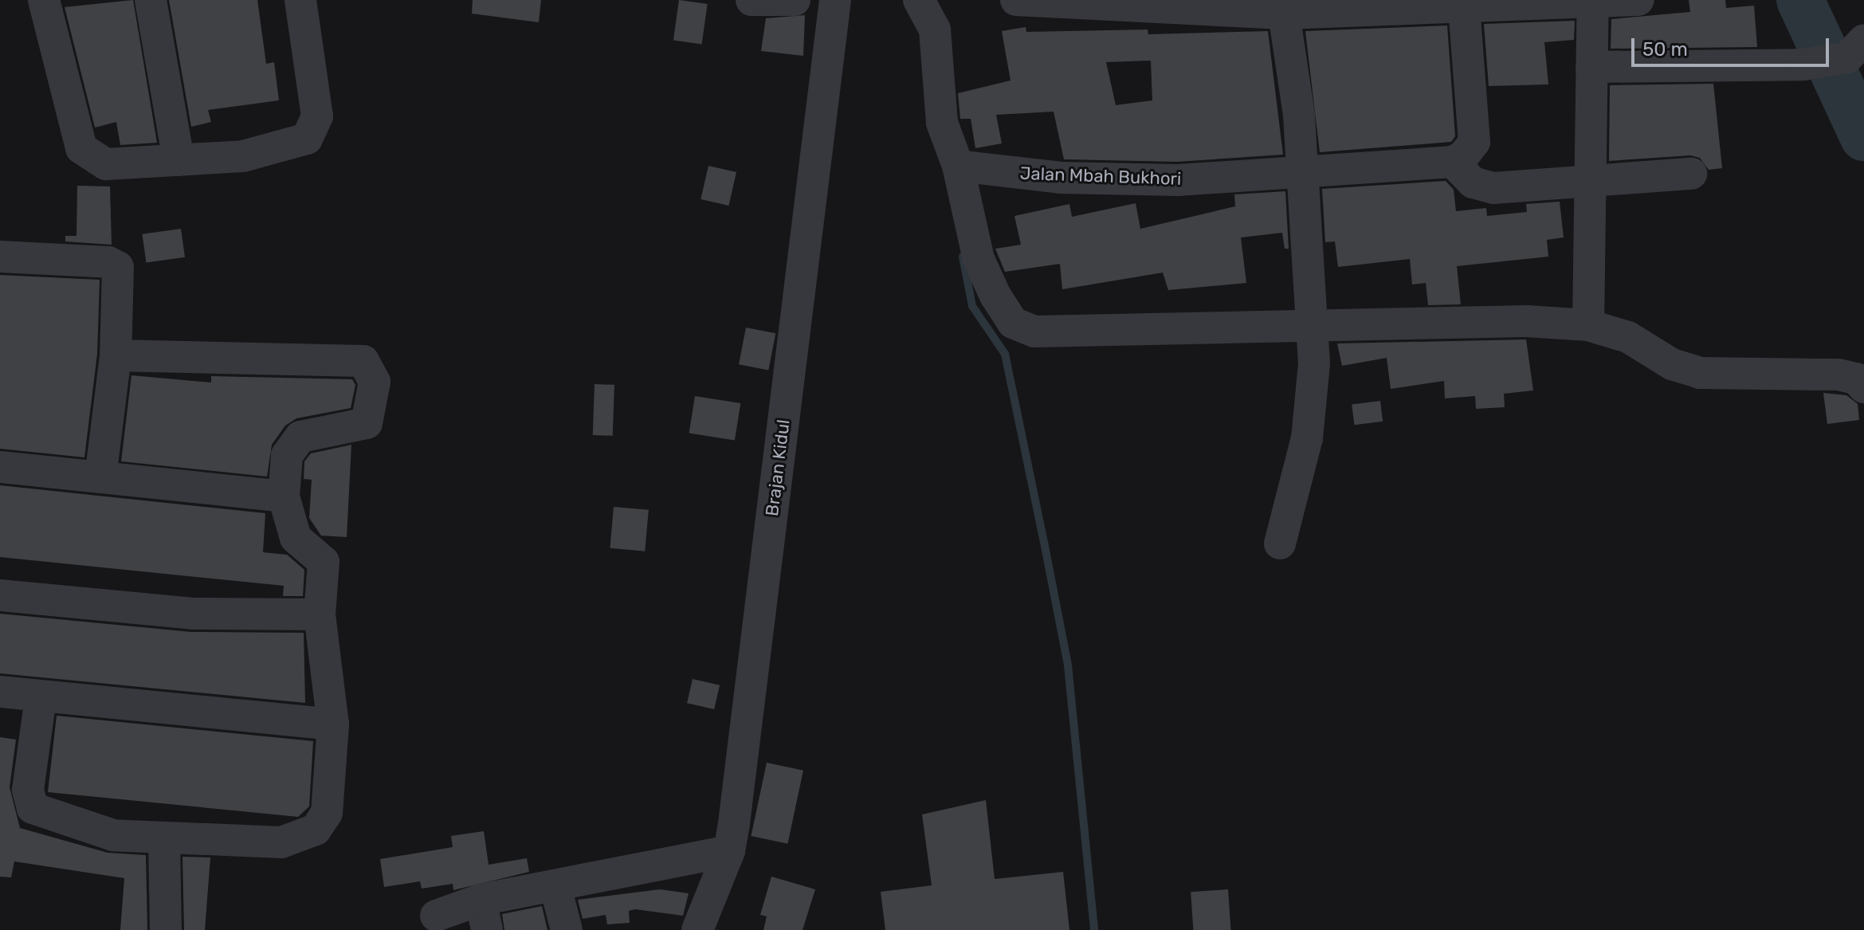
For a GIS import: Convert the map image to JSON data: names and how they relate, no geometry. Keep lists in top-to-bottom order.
{
  "streets": {
    "street": ["Jalan Mbah Bukhori", "Brajan Kidul"]
  },
  "scale_bar": "50 m"
}
